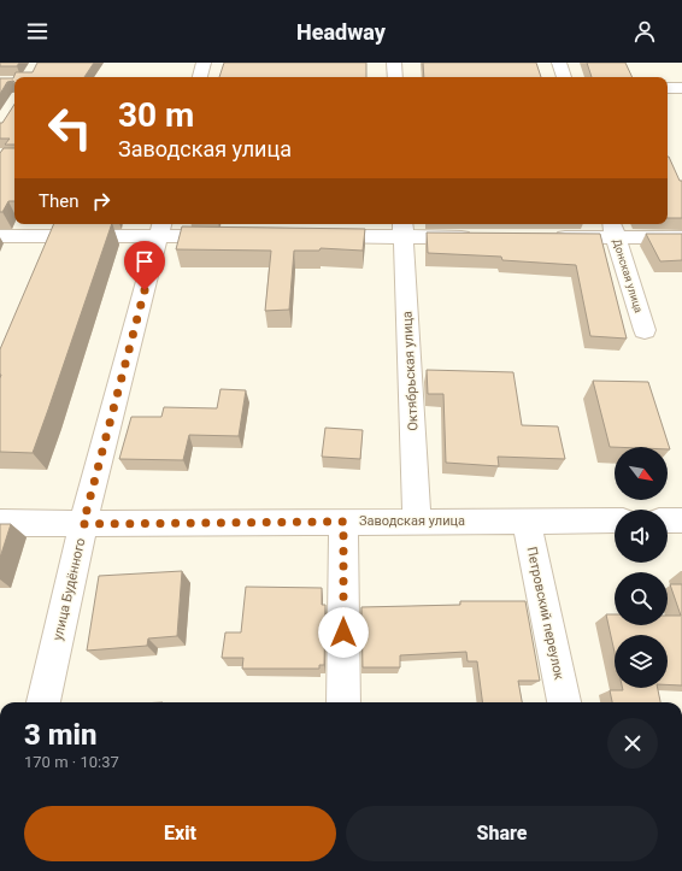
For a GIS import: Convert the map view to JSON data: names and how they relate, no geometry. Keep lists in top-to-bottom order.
{
  "streets": {
    "street": [
      "Донская улица",
      "Октябрьская улица",
      "Заводская улица",
      "улица Будённого",
      "Петровский переулок"
    ]
  },
  "crossings": [
    ["Октябрьская улица", "Заводская улица"],
    ["Заводская улица", "улица Будённого"],
    ["Заводская улица", "Петровский переулок"]
  ],
  "north": "bottom right",
  "page": {
    "header": "Headway",
    "turn": ["30 m", "Заводская улица"],
    "then": "Then",
    "heading": ["3 min", "170 m · 10:37"],
    "buttons": ["Exit", "Share"]
  }
}
